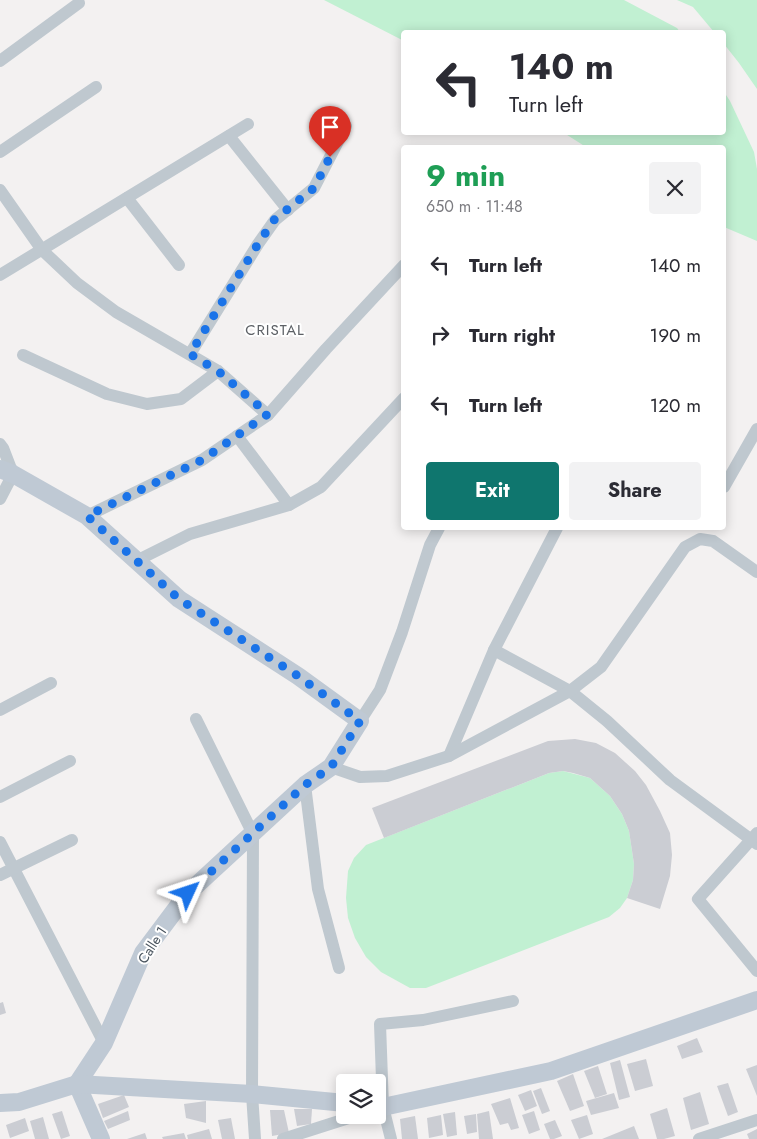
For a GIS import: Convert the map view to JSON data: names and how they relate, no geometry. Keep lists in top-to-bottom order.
{
  "streets": {
    "main road": ["Calle 1"]
  },
  "districts": ["CRISTAL"],
  "page": {
    "turn": ["140 m", "Turn left"],
    "heading": ["9 min", "650 m · 11:48"],
    "list": [
      {
        "name": "Turn left",
        "value": "140 m"
      },
      {
        "name": "Turn right",
        "value": "190 m"
      },
      {
        "name": "Turn left",
        "value": "120 m"
      }
    ],
    "buttons": ["Exit", "Share"]
  }
}
